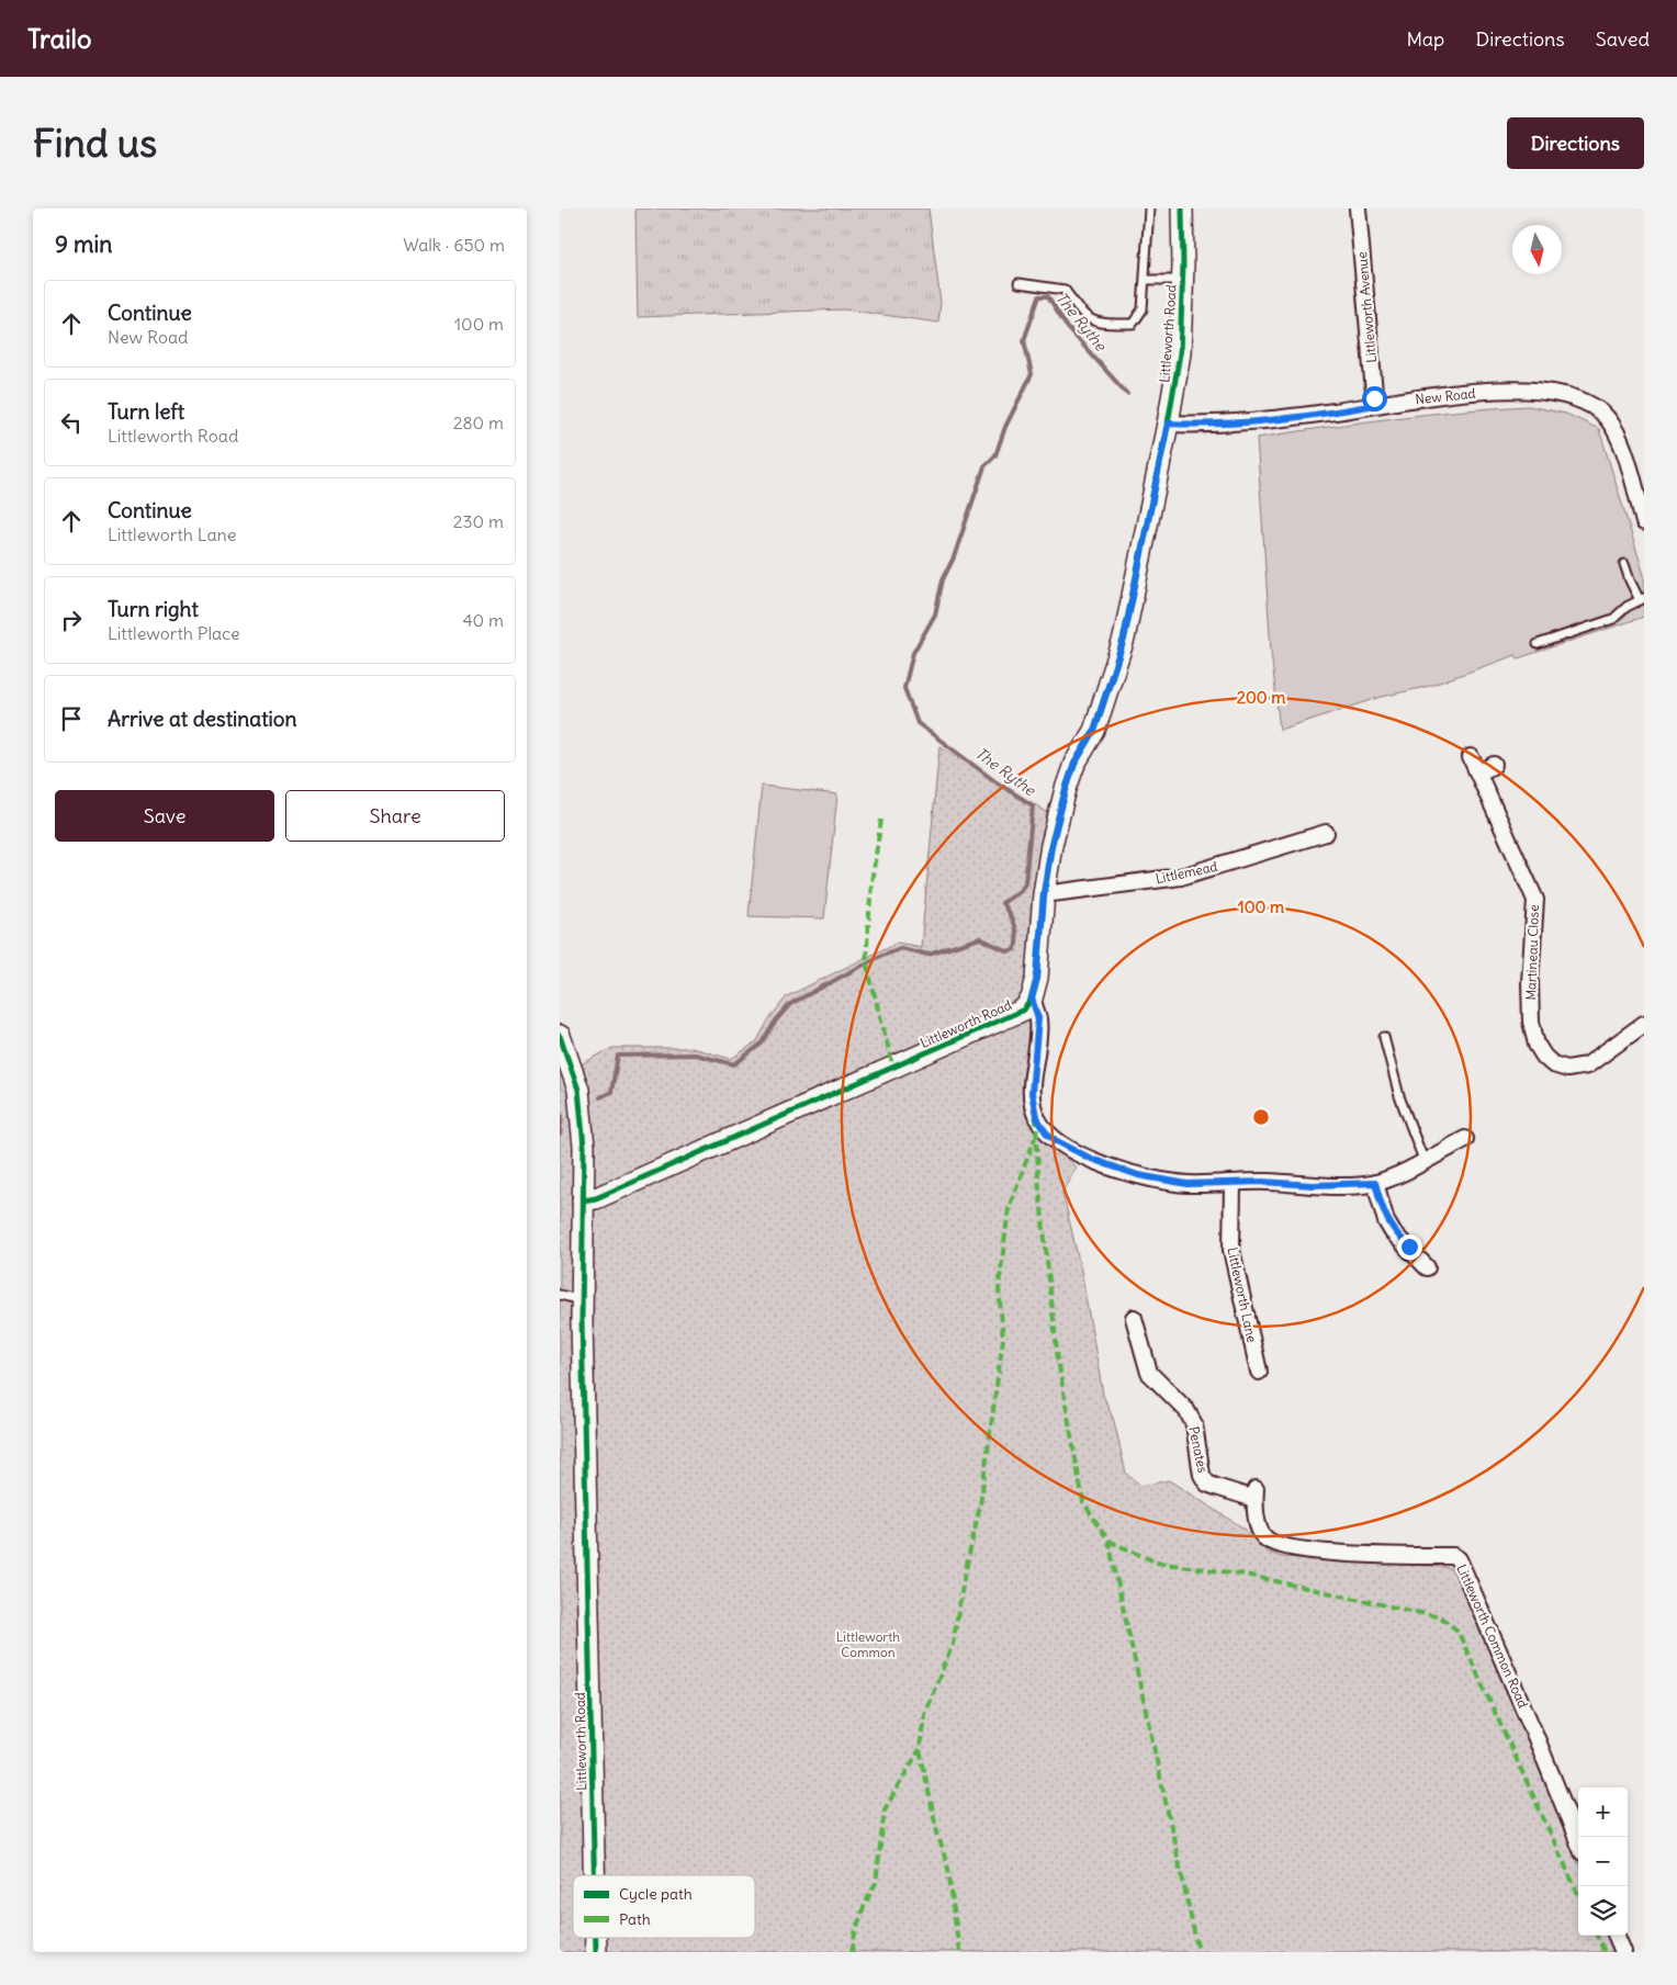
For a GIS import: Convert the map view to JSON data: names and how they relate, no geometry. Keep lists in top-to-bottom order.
{
  "streets": {
    "street": [
      "Littleworth Avenue",
      "Littleworth Road",
      "New Road",
      "Littlemead",
      "Martineau Close",
      "Littleworth Lane",
      "Penates",
      "Littleworth Common Road"
    ]
  },
  "crossings": [
    ["Littleworth Avenue", "New Road"],
    ["Littleworth Road", "New Road"],
    ["Littleworth Road", "Littlemead"],
    ["Penates", "Littleworth Common Road"]
  ],
  "water": ["The Rythe"],
  "parks": ["Littleworth Common"],
  "legend": ["Cycle path", "Path"],
  "north": "bottom",
  "page": {
    "header": "Trailo",
    "nav": ["Map", "Directions", "Saved"],
    "buttons": [
      "Directions",
      ["Save", "Share"]
    ],
    "title": "Find us",
    "heading": ["9 min", "Walk · 650 m"],
    "list": [
      ["Continue", "New Road", "100 m"],
      ["Turn left", "Littleworth Road", "280 m"],
      ["Continue", "Littleworth Lane", "230 m"],
      ["Turn right", "Littleworth Place", "40 m"],
      "Arrive at destination"
    ],
    "map_buttons": ["+", "−"]
  },
  "rings": ["200 m", "100 m"]
}
